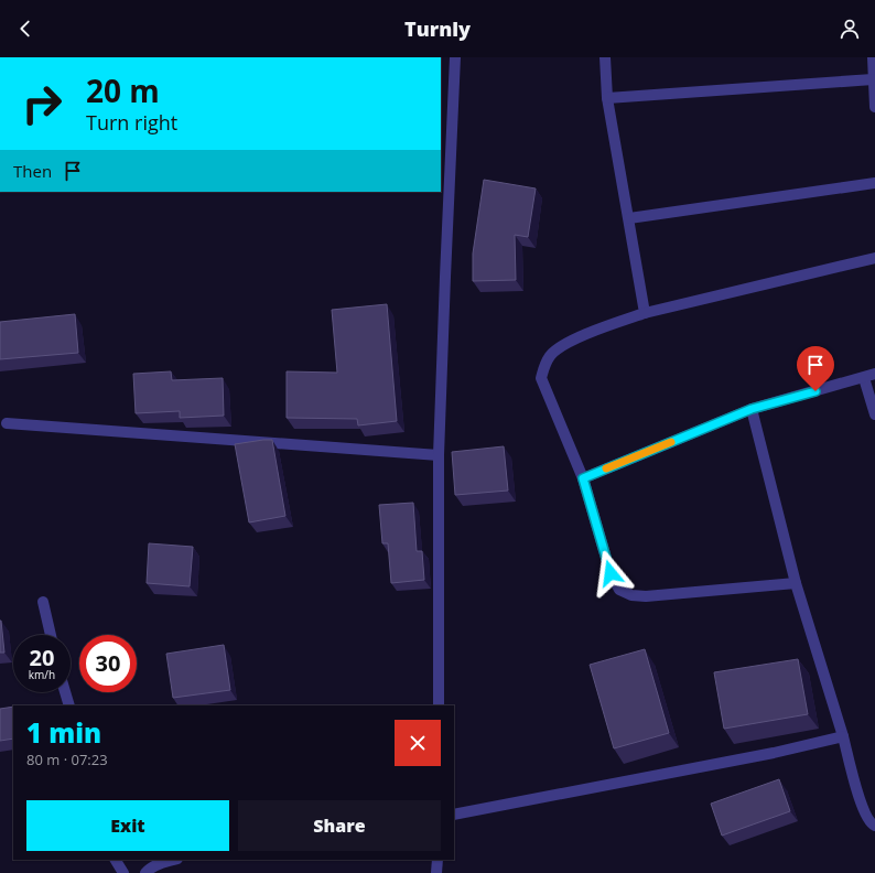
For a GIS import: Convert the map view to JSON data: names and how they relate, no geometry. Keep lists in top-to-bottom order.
{
  "page": {
    "header": "Turnly",
    "turn": ["20 m", "Turn right"],
    "then": "Then",
    "speed": "20 km/h",
    "limit": "30",
    "heading": ["1 min", "80 m · 07:23"],
    "buttons": ["Exit", "Share"]
  }
}
